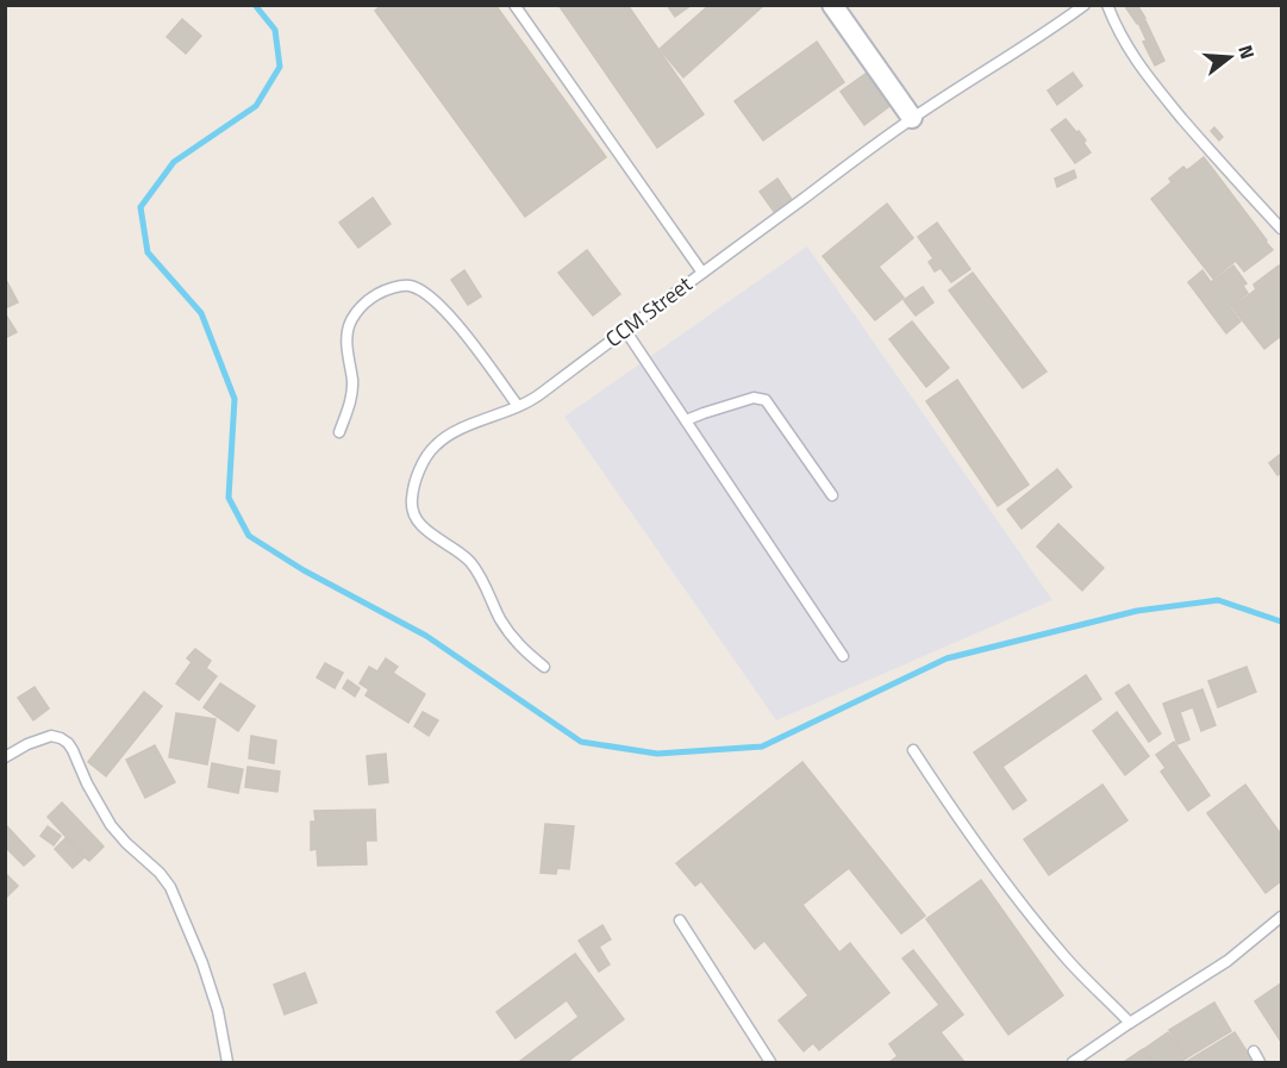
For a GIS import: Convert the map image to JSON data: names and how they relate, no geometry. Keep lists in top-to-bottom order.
{
  "streets": {
    "lane": ["CCM Street"]
  },
  "north": "right"
}
